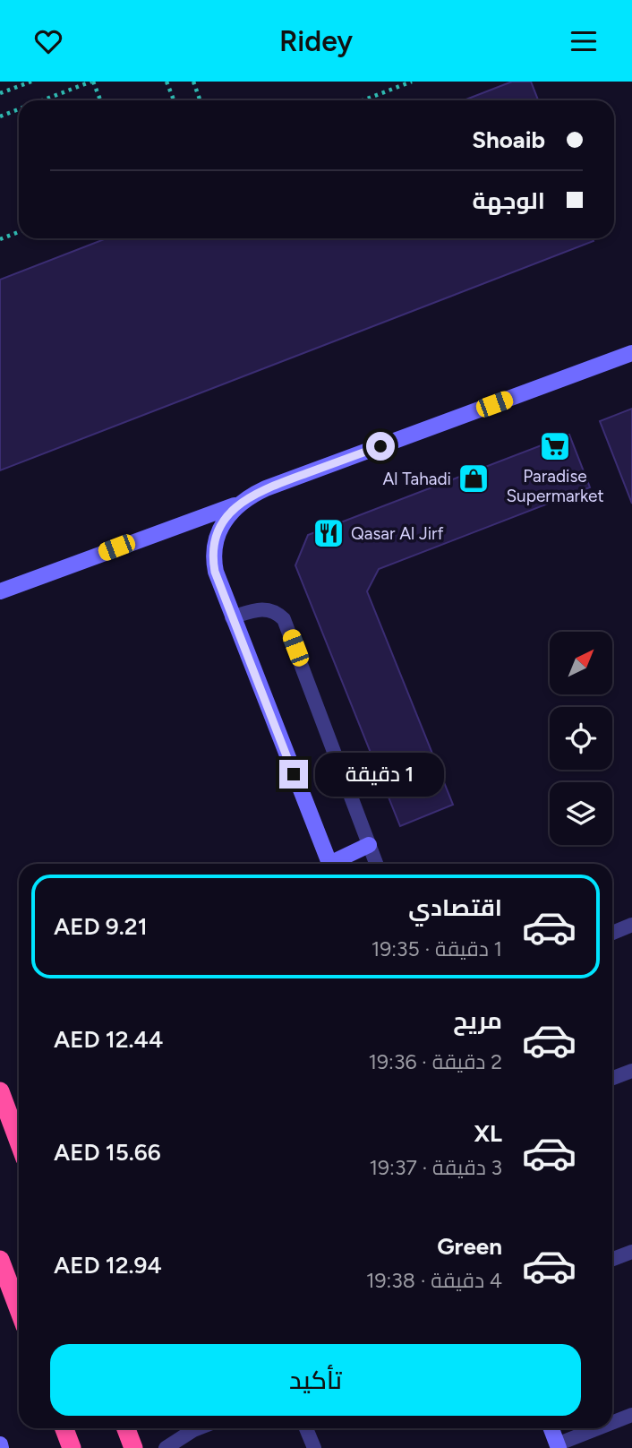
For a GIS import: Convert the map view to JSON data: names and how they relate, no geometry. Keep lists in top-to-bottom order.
{
  "places": {
    "supermarket": ["Paradise Supermarket"],
    "shop": ["Al Tahadi"],
    "restaurant": ["Qasar Al Jirf"]
  },
  "north": "top right",
  "page": {
    "header": "Ridey",
    "banner": ["Shoaib", "الوجهة"],
    "bubble": "1 دقيقة",
    "list": [
      {
        "name": "اقتصادي",
        "note": "1 دقيقة · 19:35",
        "value": "AED 9.21"
      },
      {
        "name": "مريح",
        "note": "2 دقيقة · 19:36",
        "value": "AED 12.44"
      },
      {
        "name": "XL",
        "note": "3 دقيقة · 19:37",
        "value": "AED 15.66"
      },
      {
        "name": "Green",
        "note": "4 دقيقة · 19:38",
        "value": "AED 12.94"
      }
    ],
    "buttons": "تأكيد"
  }
}
